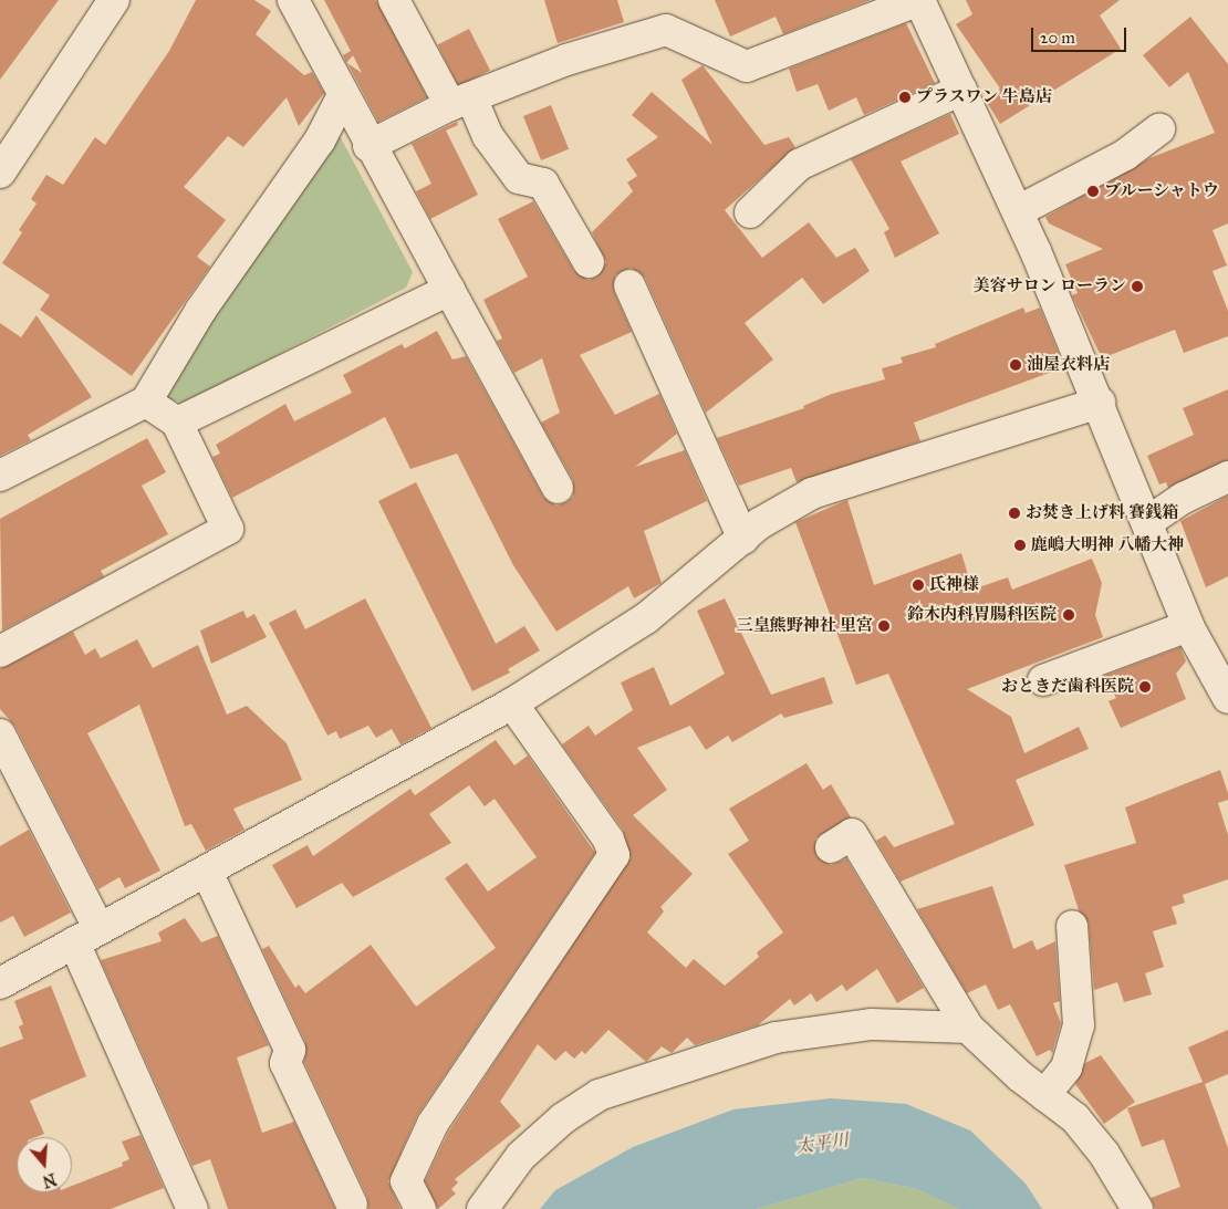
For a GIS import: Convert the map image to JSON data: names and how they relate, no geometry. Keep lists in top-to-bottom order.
{
  "water": ["太平川"],
  "places": [
    "プラスワン 牛島店",
    "ブルーシャトウ",
    "美容サロン ローラン",
    "油屋衣料店",
    "お焚き上げ料 賽銭箱",
    "鹿嶋大明神 八幡大神",
    "氏神様",
    "鈴木内科胃腸科医院",
    "三皇熊野神社 里宮",
    "おときだ歯科医院"
  ],
  "scale_bar": "20 m",
  "north": "bottom"
}
